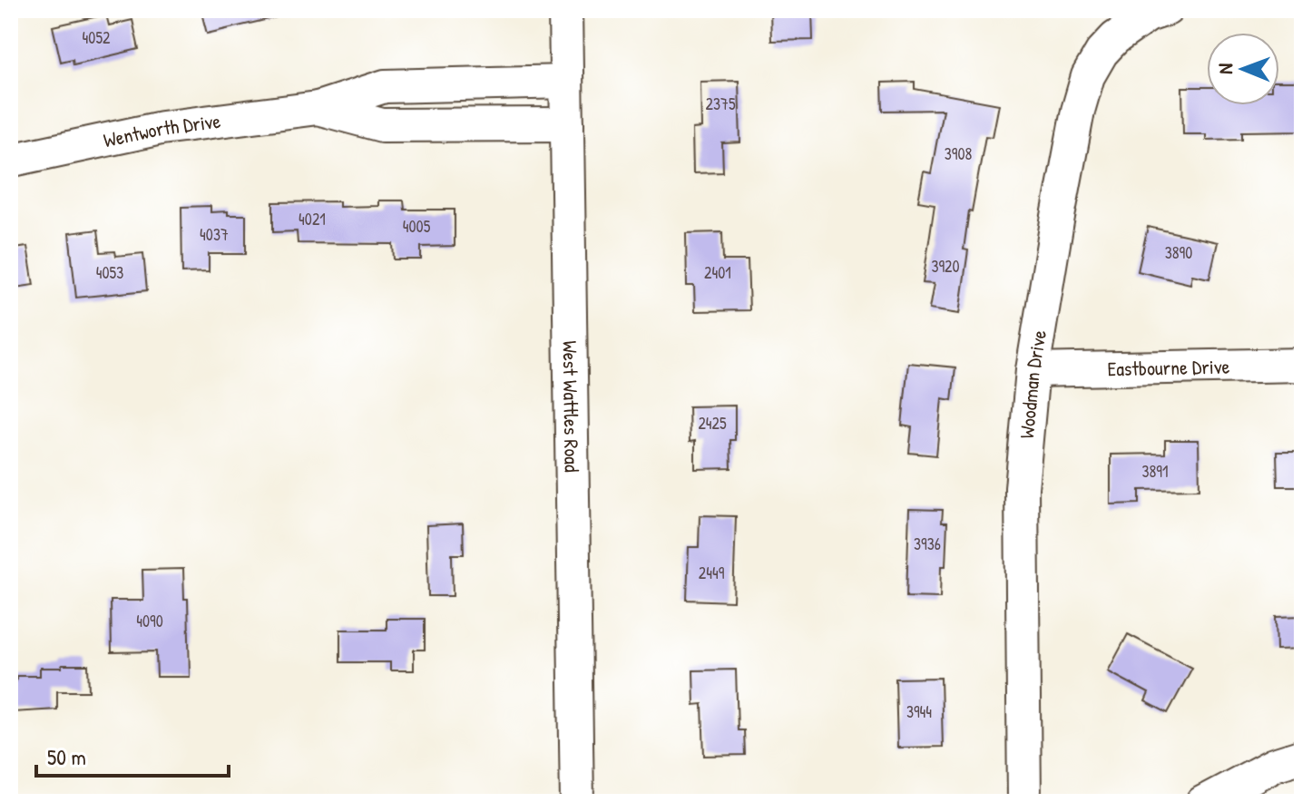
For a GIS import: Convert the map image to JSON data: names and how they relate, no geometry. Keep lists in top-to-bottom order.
{
  "streets": {
    "street": [
      "Wentworth Drive",
      "Eastbourne Drive",
      "Woodman Drive",
      "West Wattles Road"
    ]
  },
  "crossings": [
    ["Wentworth Drive", "West Wattles Road"],
    ["Eastbourne Drive", "Woodman Drive"]
  ],
  "house_numbers": [
    "4052",
    "2375",
    "3908",
    "4021",
    "4005",
    "4037",
    "3890",
    "3920",
    "4053",
    "2401",
    "2425",
    "3891",
    "3936",
    "2449",
    "4090",
    "3944"
  ],
  "scale_bar": "50 m",
  "north": "left"
}
